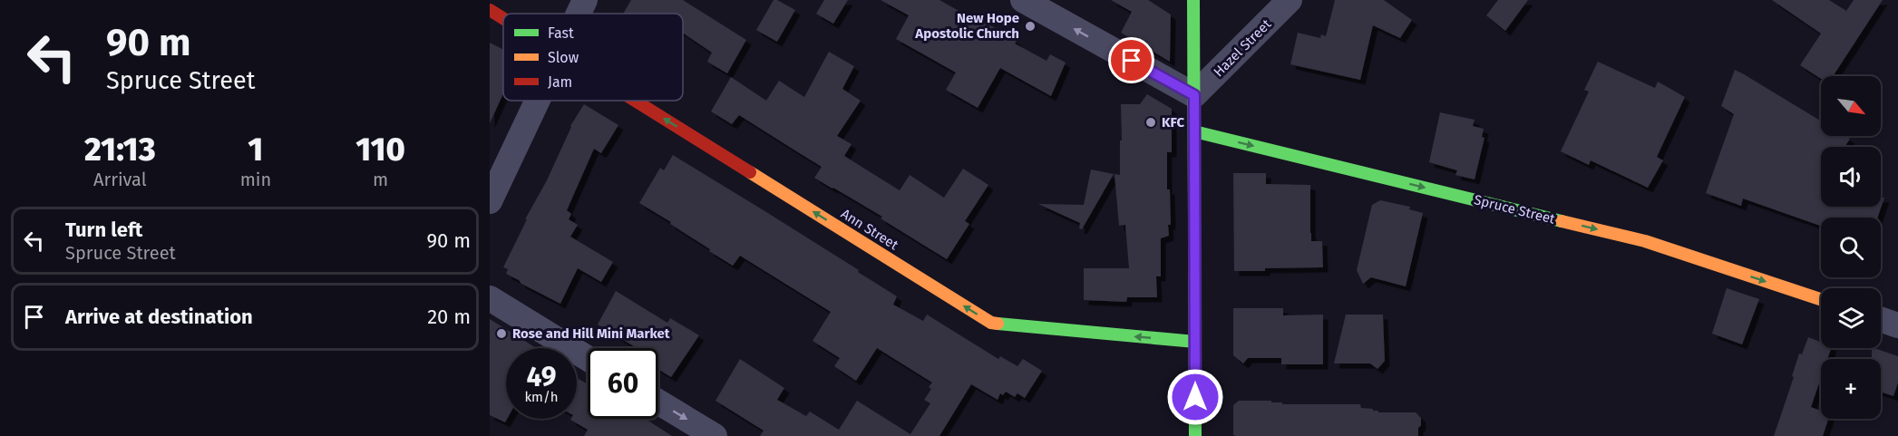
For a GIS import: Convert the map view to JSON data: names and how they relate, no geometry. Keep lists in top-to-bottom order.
{
  "streets": {
    "street": ["Hazel Street", "Spruce Street", "Ann Street"]
  },
  "one_way": ["Spruce Street", "Ann Street"],
  "places": ["New Hope Apostolic Church", "KFC", "Rose and Hill Mini Market"],
  "legend": ["Fast", "Slow", "Jam"],
  "north": "bottom right",
  "page": {
    "turn": ["90 m", "Spruce Street"],
    "map_buttons": "+",
    "eta": [
      "21:13",
      "Arrival",
      "1",
      "min",
      "110",
      "m"
    ],
    "list": [
      {
        "name": "Turn left",
        "note": "Spruce Street",
        "value": "90 m"
      },
      {
        "name": "Arrive at destination",
        "value": "20 m"
      }
    ],
    "speed": "49 km/h",
    "limit": "60"
  }
}
